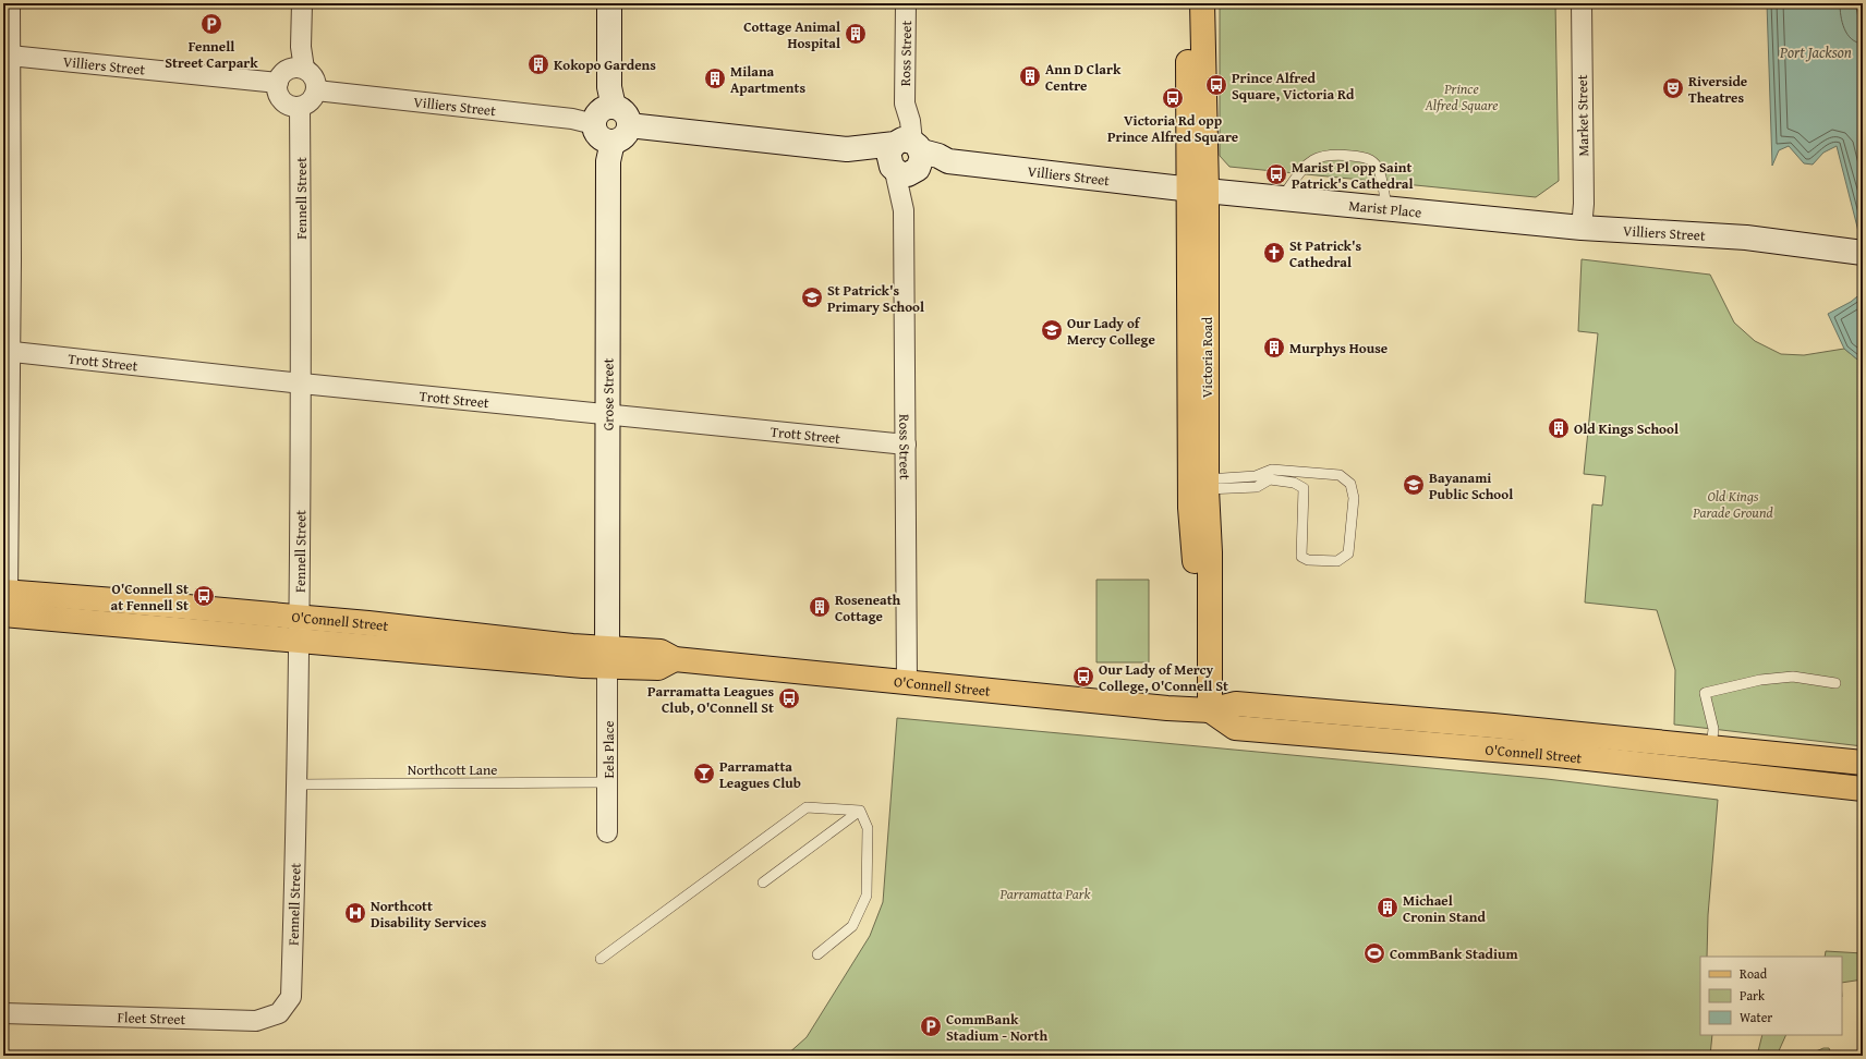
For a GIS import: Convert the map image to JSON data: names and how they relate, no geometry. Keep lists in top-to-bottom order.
{
  "streets": {
    "main road": ["Victoria Road", "O'Connell Street"],
    "street": [
      "Ross Street",
      "Villiers Street",
      "Market Street",
      "Fennell Street",
      "Marist Place",
      "Trott Street",
      "Grose Street",
      "Eels Place",
      "Fleet Street"
    ],
    "lane": ["Northcott Lane"]
  },
  "crossings": [
    ["Ross Street", "Villiers Street"],
    ["Ross Street", "Trott Street"],
    ["Ross Street", "O'Connell Street"],
    ["Villiers Street", "Market Street"],
    ["Villiers Street", "Fennell Street"],
    ["Villiers Street", "Marist Place"],
    ["Villiers Street", "Victoria Road"],
    ["Villiers Street", "Grose Street"],
    ["Market Street", "Marist Place"],
    ["Fennell Street", "Trott Street"],
    ["Fennell Street", "O'Connell Street"],
    ["Fennell Street", "Northcott Lane"],
    ["Fennell Street", "Fleet Street"],
    ["Marist Place", "Victoria Road"],
    ["Victoria Road", "O'Connell Street"],
    ["Trott Street", "Grose Street"],
    ["Grose Street", "O'Connell Street"],
    ["Grose Street", "Eels Place"],
    ["O'Connell Street", "Eels Place"],
    ["Eels Place", "Northcott Lane"]
  ],
  "water": ["Port Jackson"],
  "parks": ["Prince Alfred Square", "Old Kings Parade Ground", "Parramatta Park"],
  "places": {
    "parking": ["Fennell Street Carpark", "CommBank Stadium - North"],
    "building": [
      "Cottage Animal Hospital",
      "Kokopo Gardens",
      "Ann D Clark Centre",
      "Milana Apartments",
      "Murphys House",
      "Old Kings School",
      "Roseneath Cottage",
      "Michael Cronin Stand"
    ],
    "bus stop": [
      "Prince Alfred Square, Victoria Rd",
      "Victoria Rd opp Prince Alfred Square",
      "Marist Pl opp Saint Patrick's Cathedral",
      "O'Connell St at Fennell St",
      "Our Lady of Mercy College, O'Connell St",
      "Parramatta Leagues Club, O'Connell St"
    ],
    "theatre": ["Riverside Theatres"],
    "church": ["St Patrick's Cathedral"],
    "school or university": ["St Patrick's Primary School", "Our Lady of Mercy College", "Bayanami Public School"],
    "bar": ["Parramatta Leagues Club"],
    "hospital": ["Northcott Disability Services"],
    "sports": ["CommBank Stadium"]
  },
  "legend": ["Road", "Park", "Water"]
}
